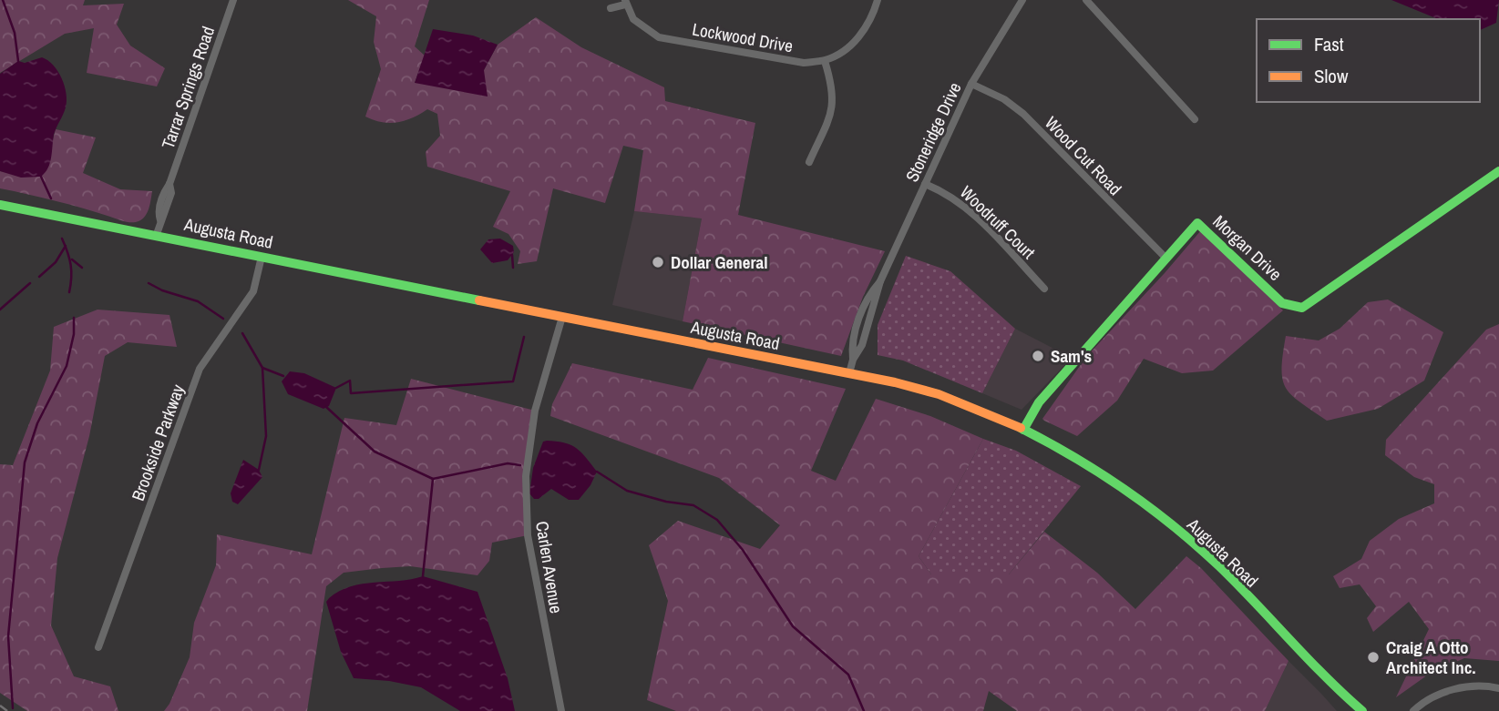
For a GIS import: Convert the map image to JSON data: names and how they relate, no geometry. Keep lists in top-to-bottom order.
{
  "streets": {
    "main road": ["Augusta Road", "Morgan Drive"],
    "street": [
      "Lockwood Drive",
      "Tarrar Springs Road",
      "Stoneridge Drive",
      "Wood Cut Road",
      "Woodruff Court",
      "Brookside Parkway",
      "Carlen Avenue"
    ]
  },
  "crossings": [
    ["Tarrar Springs Road", "Augusta Road"],
    ["Stoneridge Drive", "Wood Cut Road"],
    ["Stoneridge Drive", "Woodruff Court"],
    ["Stoneridge Drive", "Augusta Road"],
    ["Wood Cut Road", "Morgan Drive"],
    ["Augusta Road", "Morgan Drive"],
    ["Augusta Road", "Brookside Parkway"],
    ["Augusta Road", "Carlen Avenue"]
  ],
  "places": ["Dollar General", "Sam's", "Craig A Otto Architect Inc."],
  "legend": ["Fast", "Slow"]
}
